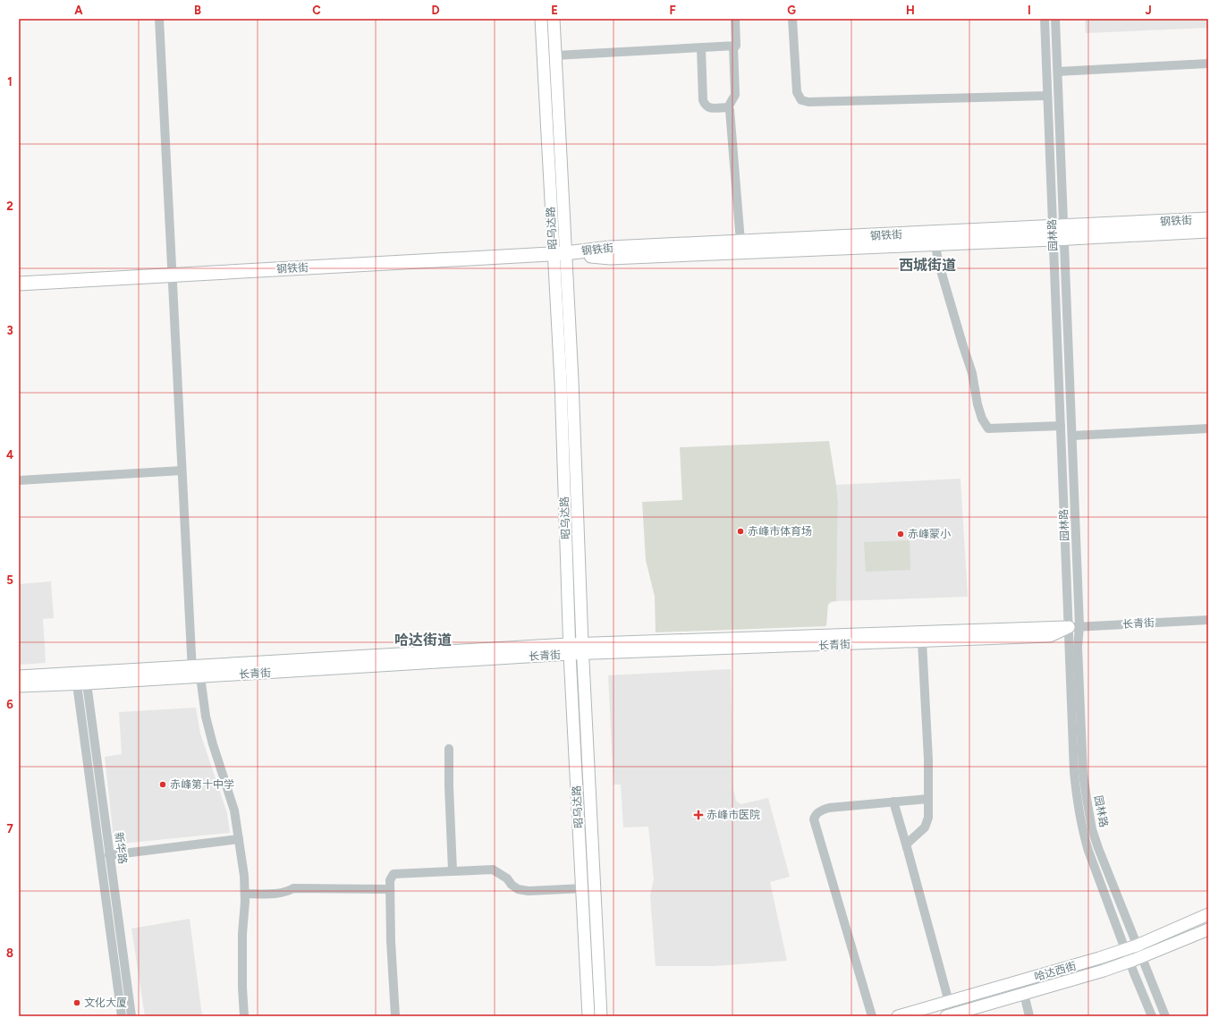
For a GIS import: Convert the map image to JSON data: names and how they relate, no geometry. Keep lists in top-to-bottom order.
{
  "streets": {
    "highway": ["钢铁街"],
    "main road": ["昭乌达路", "长青街", "哈达西街"],
    "street": ["园林路", "新华路"]
  },
  "crossings": [
    ["钢铁街", "昭乌达路"],
    ["钢铁街", "园林路"],
    ["昭乌达路", "长青街"],
    ["园林路", "长青街"],
    ["园林路", "哈达西街"],
    ["长青街", "新华路"]
  ],
  "districts": ["西城街道", "哈达街道"],
  "places": {
    "other": [
      "赤峰市体育场",
      "赤峰蒙小",
      "赤峰第十中学",
      "文化大厦"
    ],
    "health": ["赤峰市医院"]
  },
  "grid": {
    "columns": [
      "A",
      "B",
      "C",
      "D",
      "E",
      "F",
      "G",
      "H",
      "I",
      "J"
    ],
    "rows": [
      "1",
      "2",
      "3",
      "4",
      "5",
      "6",
      "7",
      "8"
    ]
  }
}
